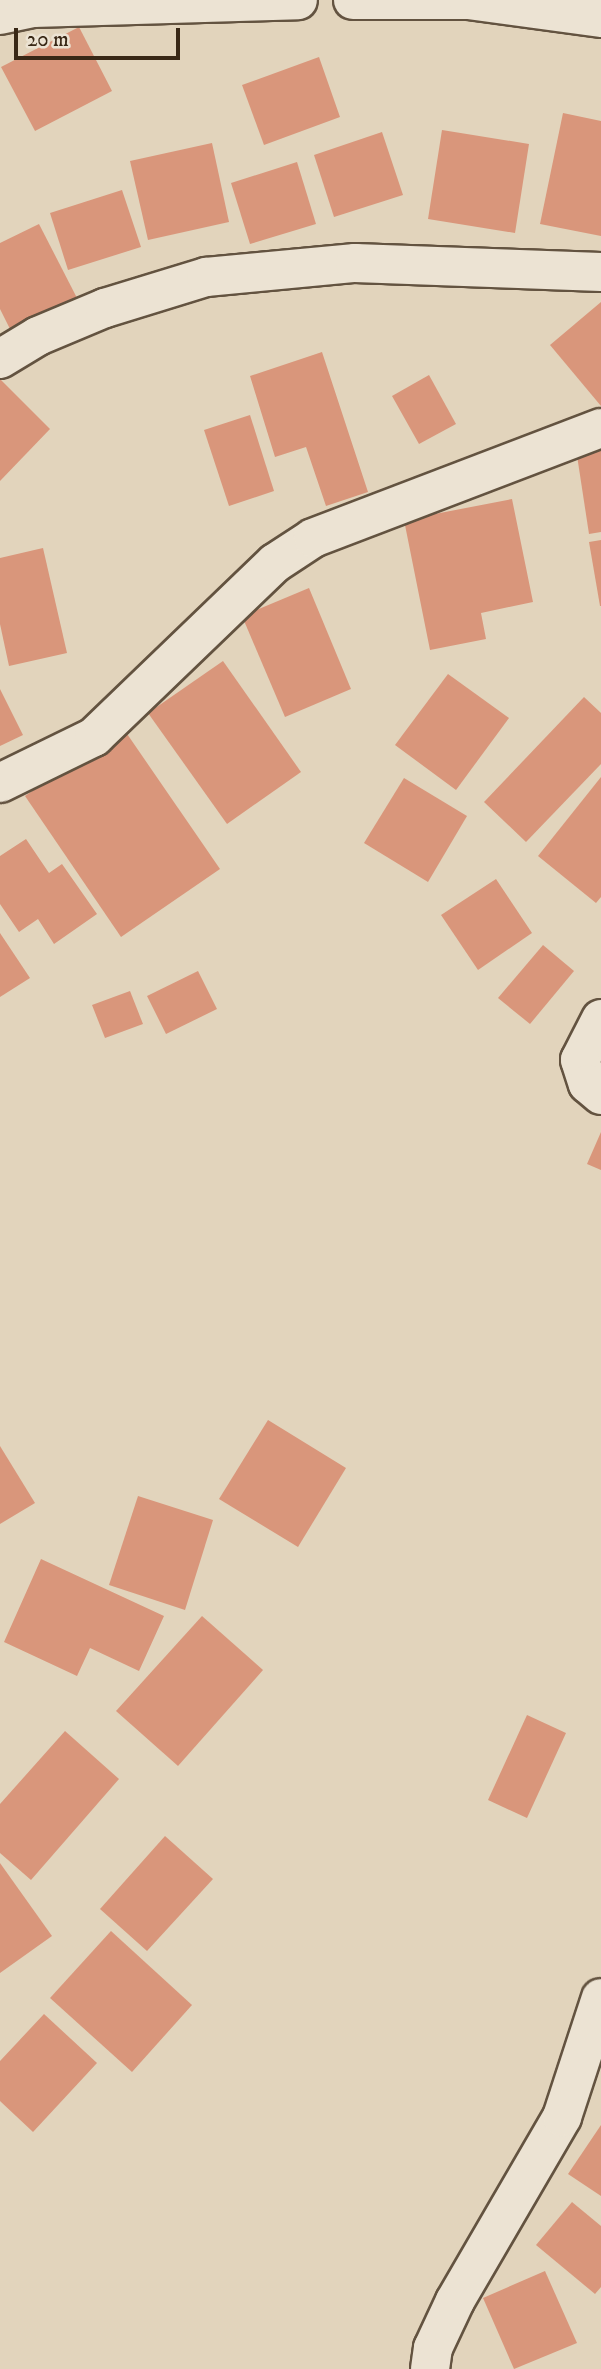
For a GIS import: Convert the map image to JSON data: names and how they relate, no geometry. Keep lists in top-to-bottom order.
{
  "scale_bar": "20 m"
}
